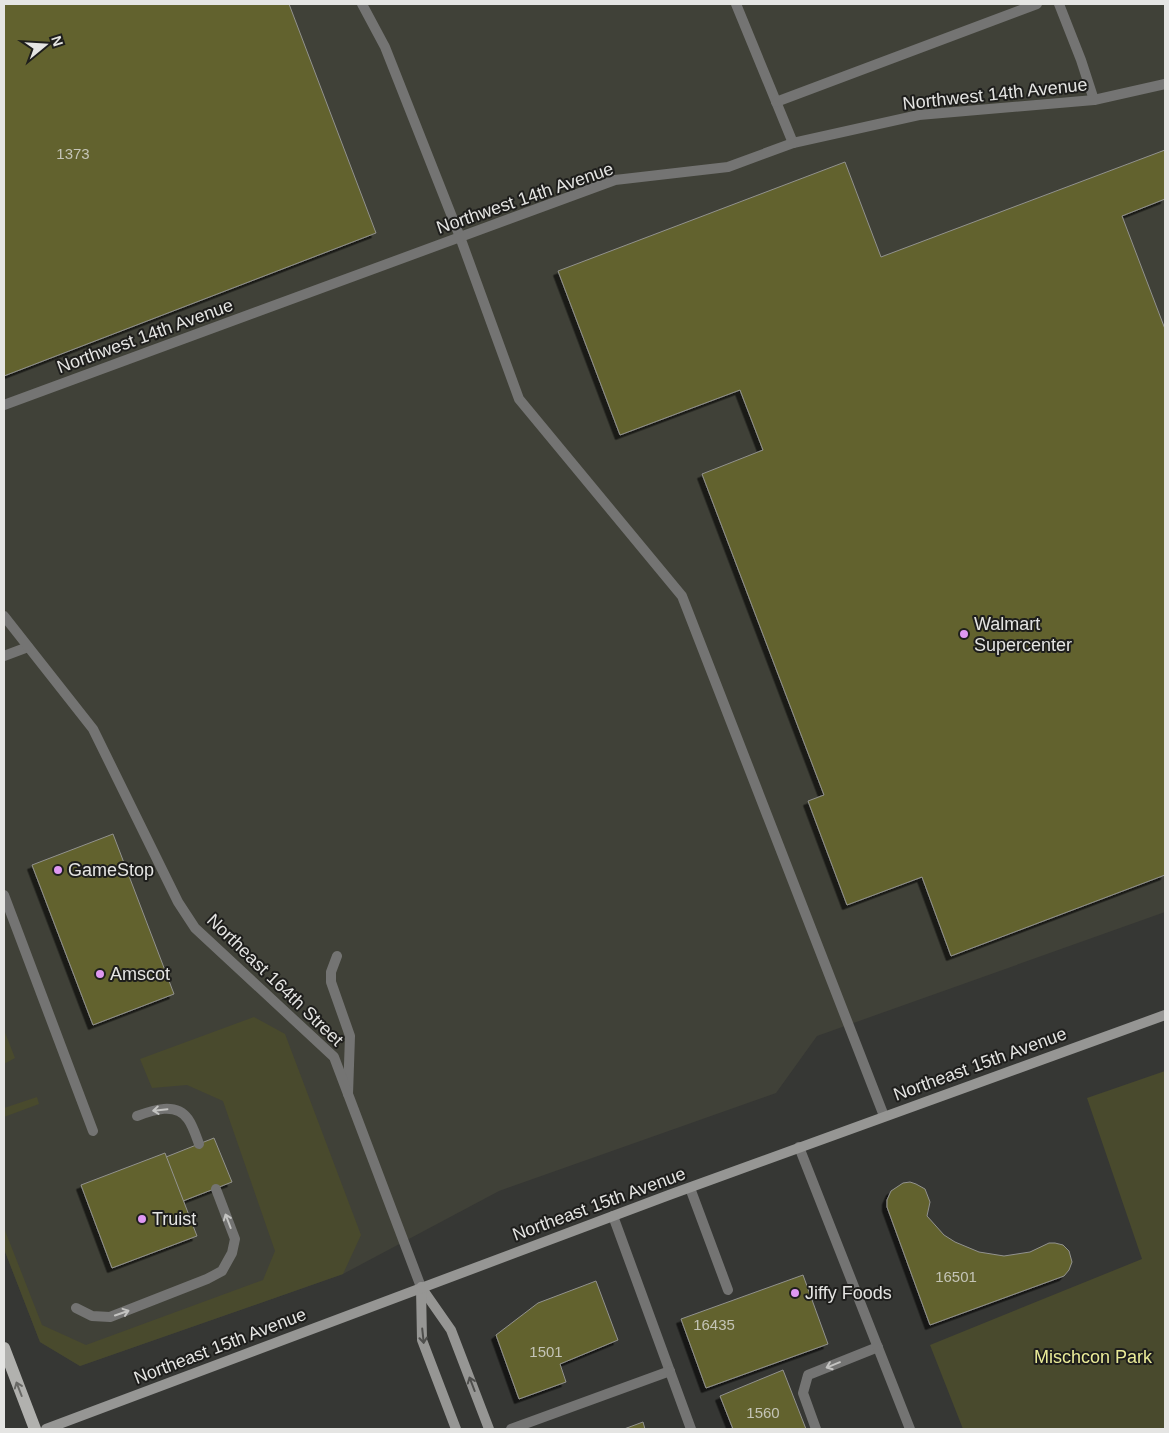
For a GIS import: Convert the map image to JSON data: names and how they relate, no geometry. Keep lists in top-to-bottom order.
{
  "streets": {
    "street": ["Northwest 14th Avenue", "Northeast 164th Street", "Northeast 15th Avenue"]
  },
  "crossings": [
    ["Northeast 164th Street", "Northeast 15th Avenue"]
  ],
  "parks": ["Mischcon Park"],
  "places": [
    "Walmart Supercenter",
    "GameStop",
    "Amscot",
    "Truist",
    "Jiffy Foods"
  ],
  "house_numbers": [
    "1373",
    "16501",
    "16435",
    "1501",
    "1560"
  ],
  "north": "right"
}
